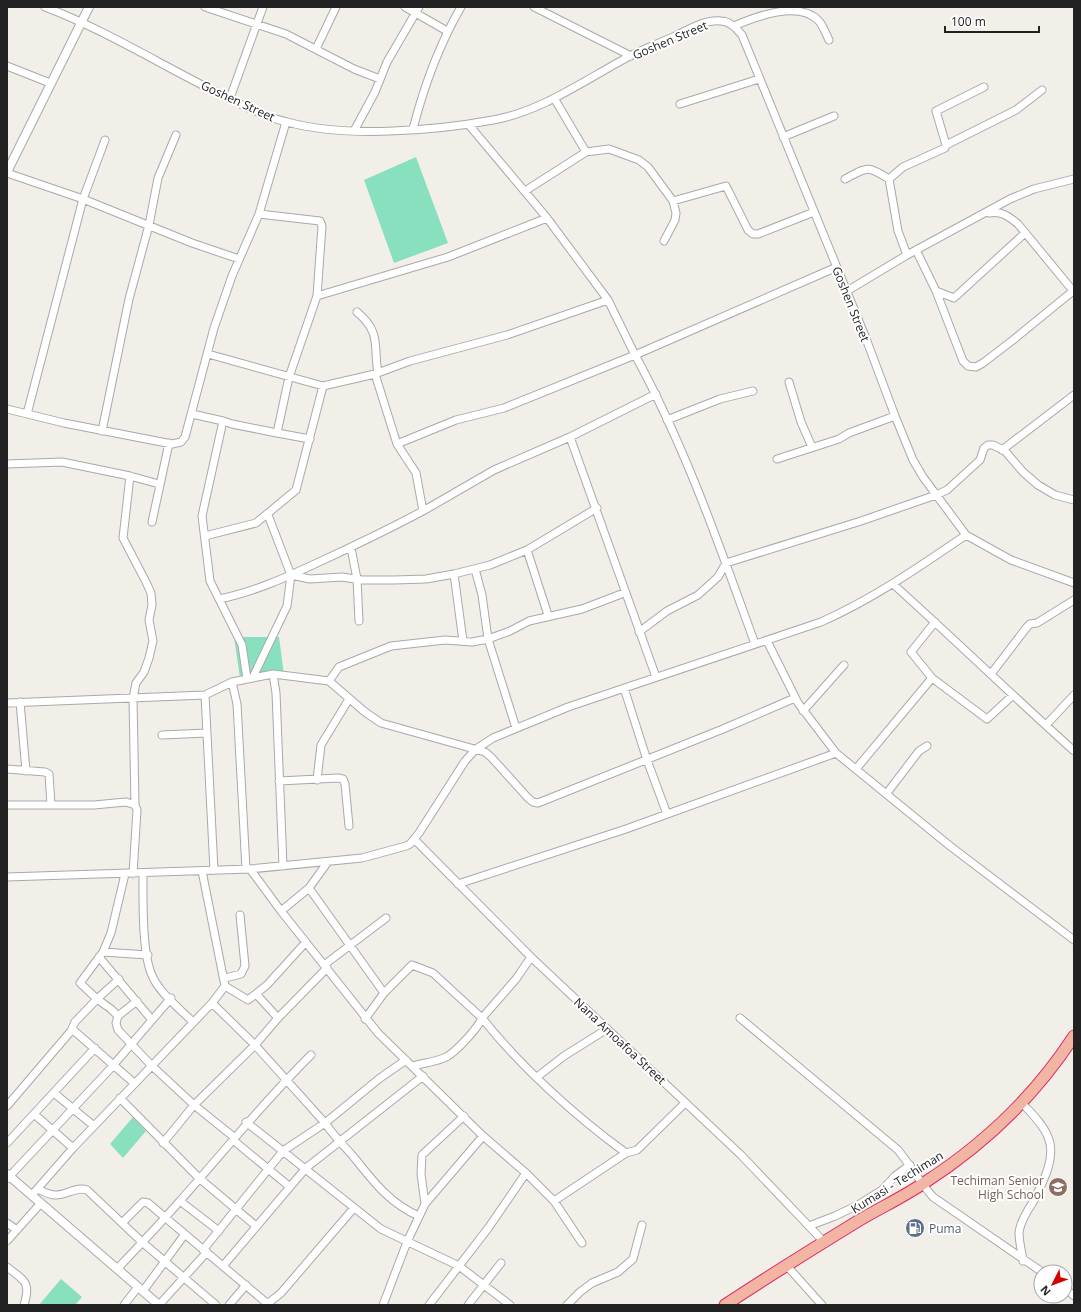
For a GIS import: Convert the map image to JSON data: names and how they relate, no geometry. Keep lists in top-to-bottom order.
{
  "streets": {
    "highway": ["Kumasi - Techiman"],
    "street": ["Goshen Street", "Nana Amoafoa Street"]
  },
  "crossings": [
    ["Nana Amoafoa Street", "Kumasi - Techiman"]
  ],
  "places": {
    "school or university": ["Techiman Senior High School"],
    "fuel station": ["Puma"]
  },
  "scale_bar": "100 m",
  "north": "bottom left"
}
